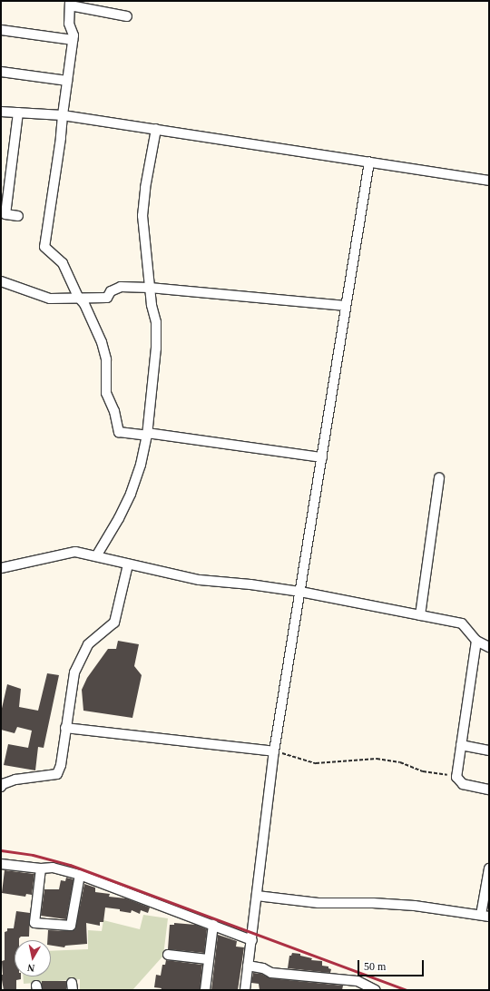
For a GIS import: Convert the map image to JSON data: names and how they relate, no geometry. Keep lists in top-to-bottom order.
{
  "scale_bar": "50 m",
  "north": "bottom"
}
